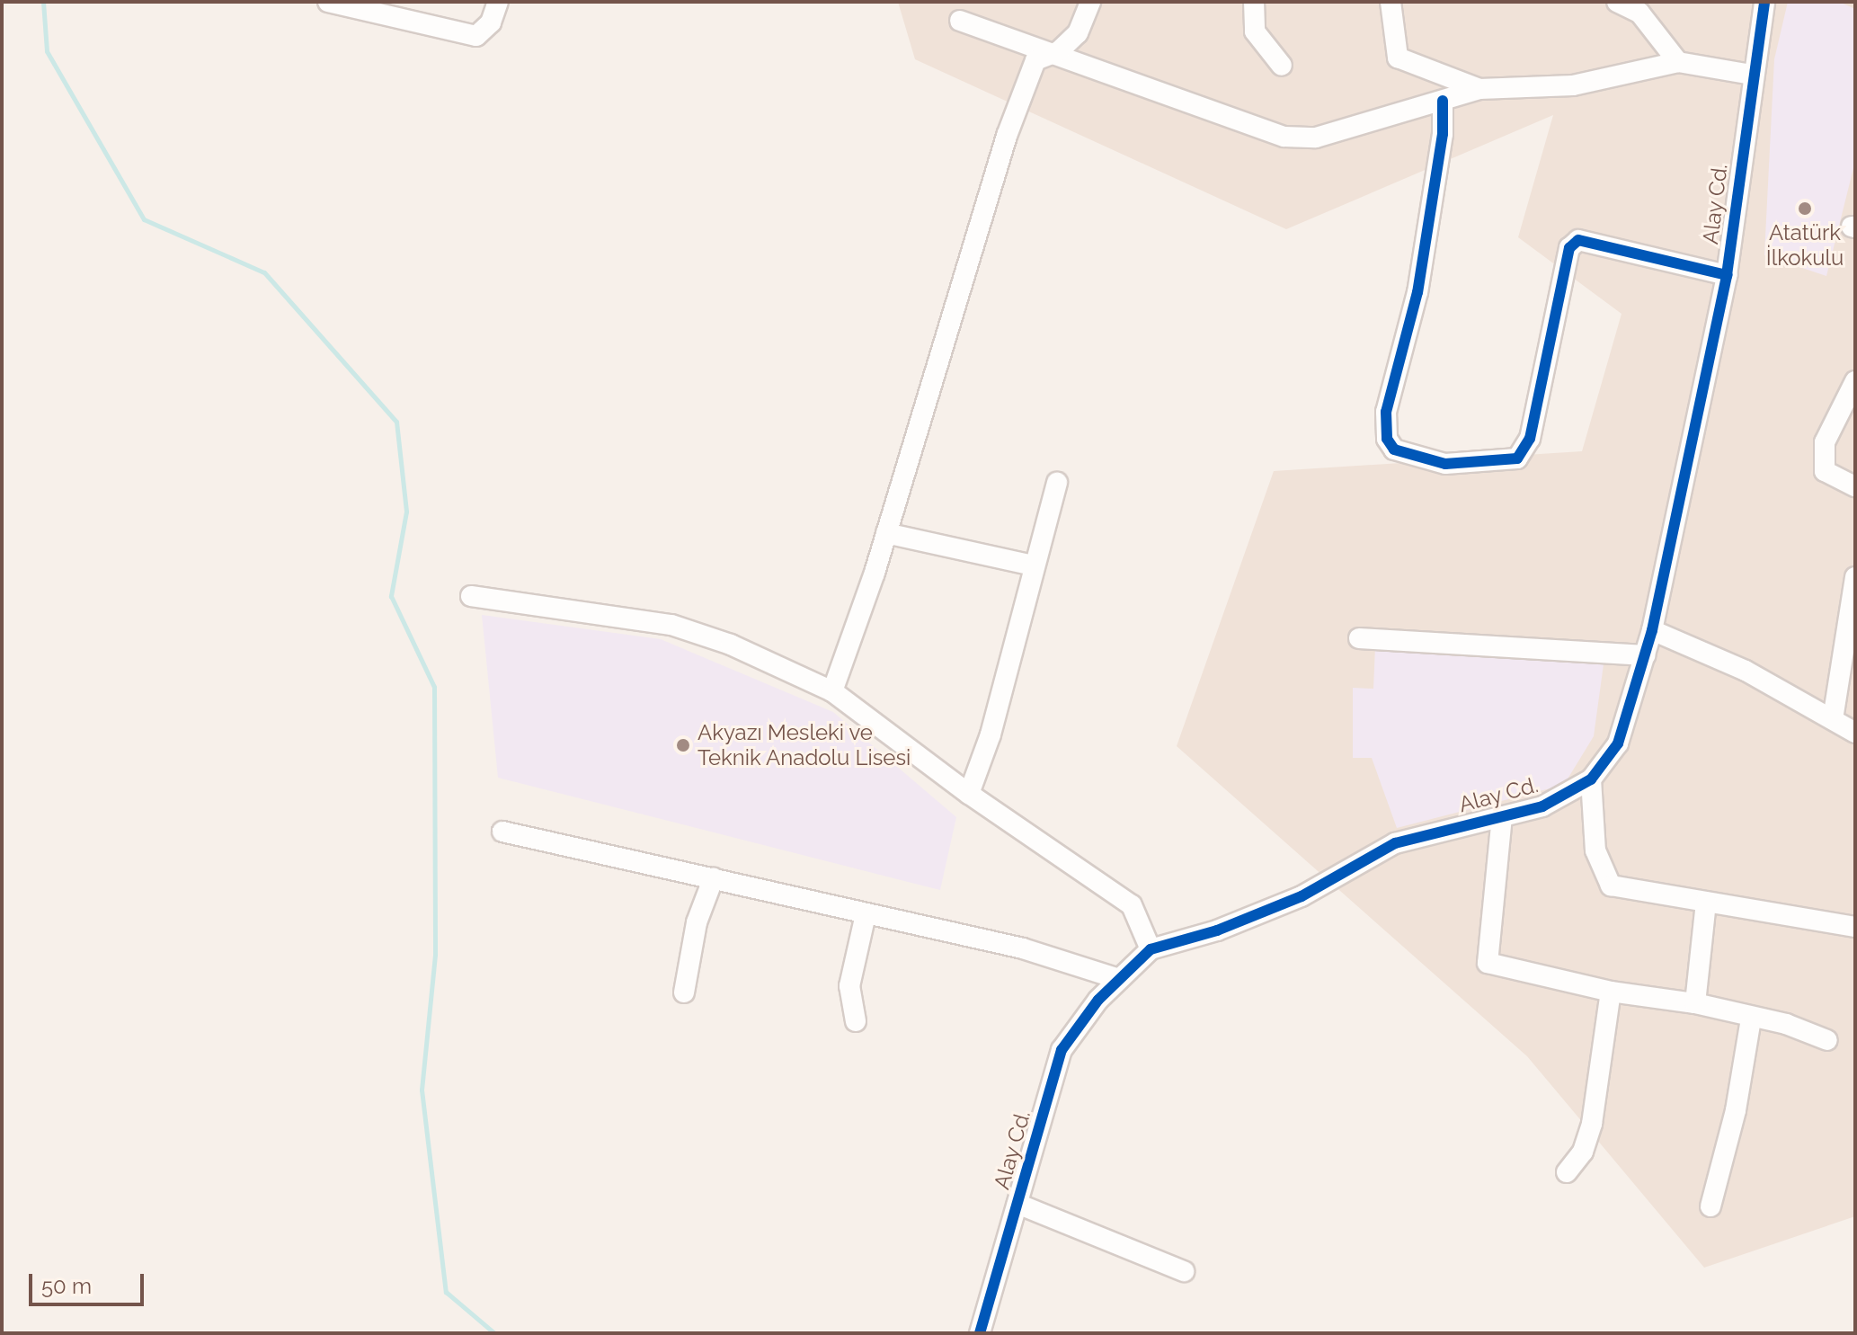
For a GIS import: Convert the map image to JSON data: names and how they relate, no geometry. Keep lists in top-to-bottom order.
{
  "streets": {
    "street": ["Alay Cd."]
  },
  "places": ["Atatürk İlkokulu", "Akyazı Mesleki ve Teknik Anadolu Lisesi"],
  "scale_bar": "50 m"
}
